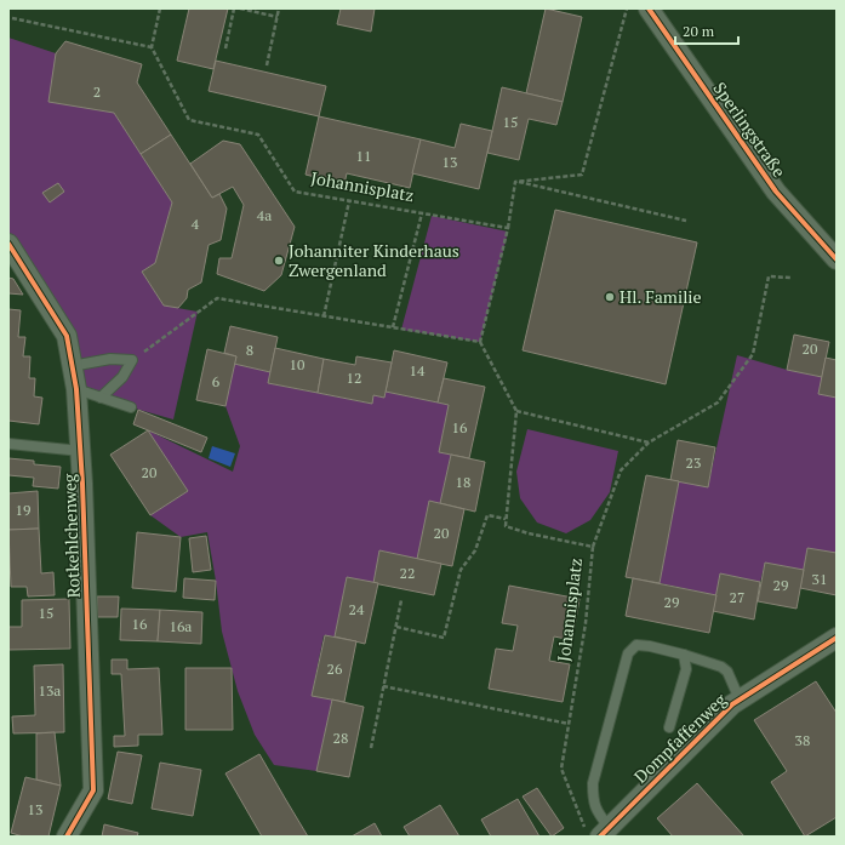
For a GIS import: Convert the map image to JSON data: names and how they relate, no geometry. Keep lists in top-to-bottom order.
{
  "streets": {
    "street": ["Sperlingstraße", "Rotkehlchenweg", "Dompfaffenweg"],
    "path": ["Johannisplatz"]
  },
  "crossings": [
    ["Johannisplatz", "Dompfaffenweg"]
  ],
  "places": ["Johanniter Kinderhaus Zwergenland", "Hl. Familie"],
  "house_numbers": [
    "2",
    "15",
    "11",
    "13",
    "4a",
    "4",
    "20",
    "8",
    "10",
    "14",
    "12",
    "6",
    "16",
    "23",
    "20",
    "18",
    "19",
    "20",
    "22",
    "31",
    "29",
    "27",
    "29",
    "24",
    "15",
    "16",
    "16a",
    "26",
    "13a",
    "28",
    "38",
    "13"
  ],
  "scale_bar": "20 m"
}
